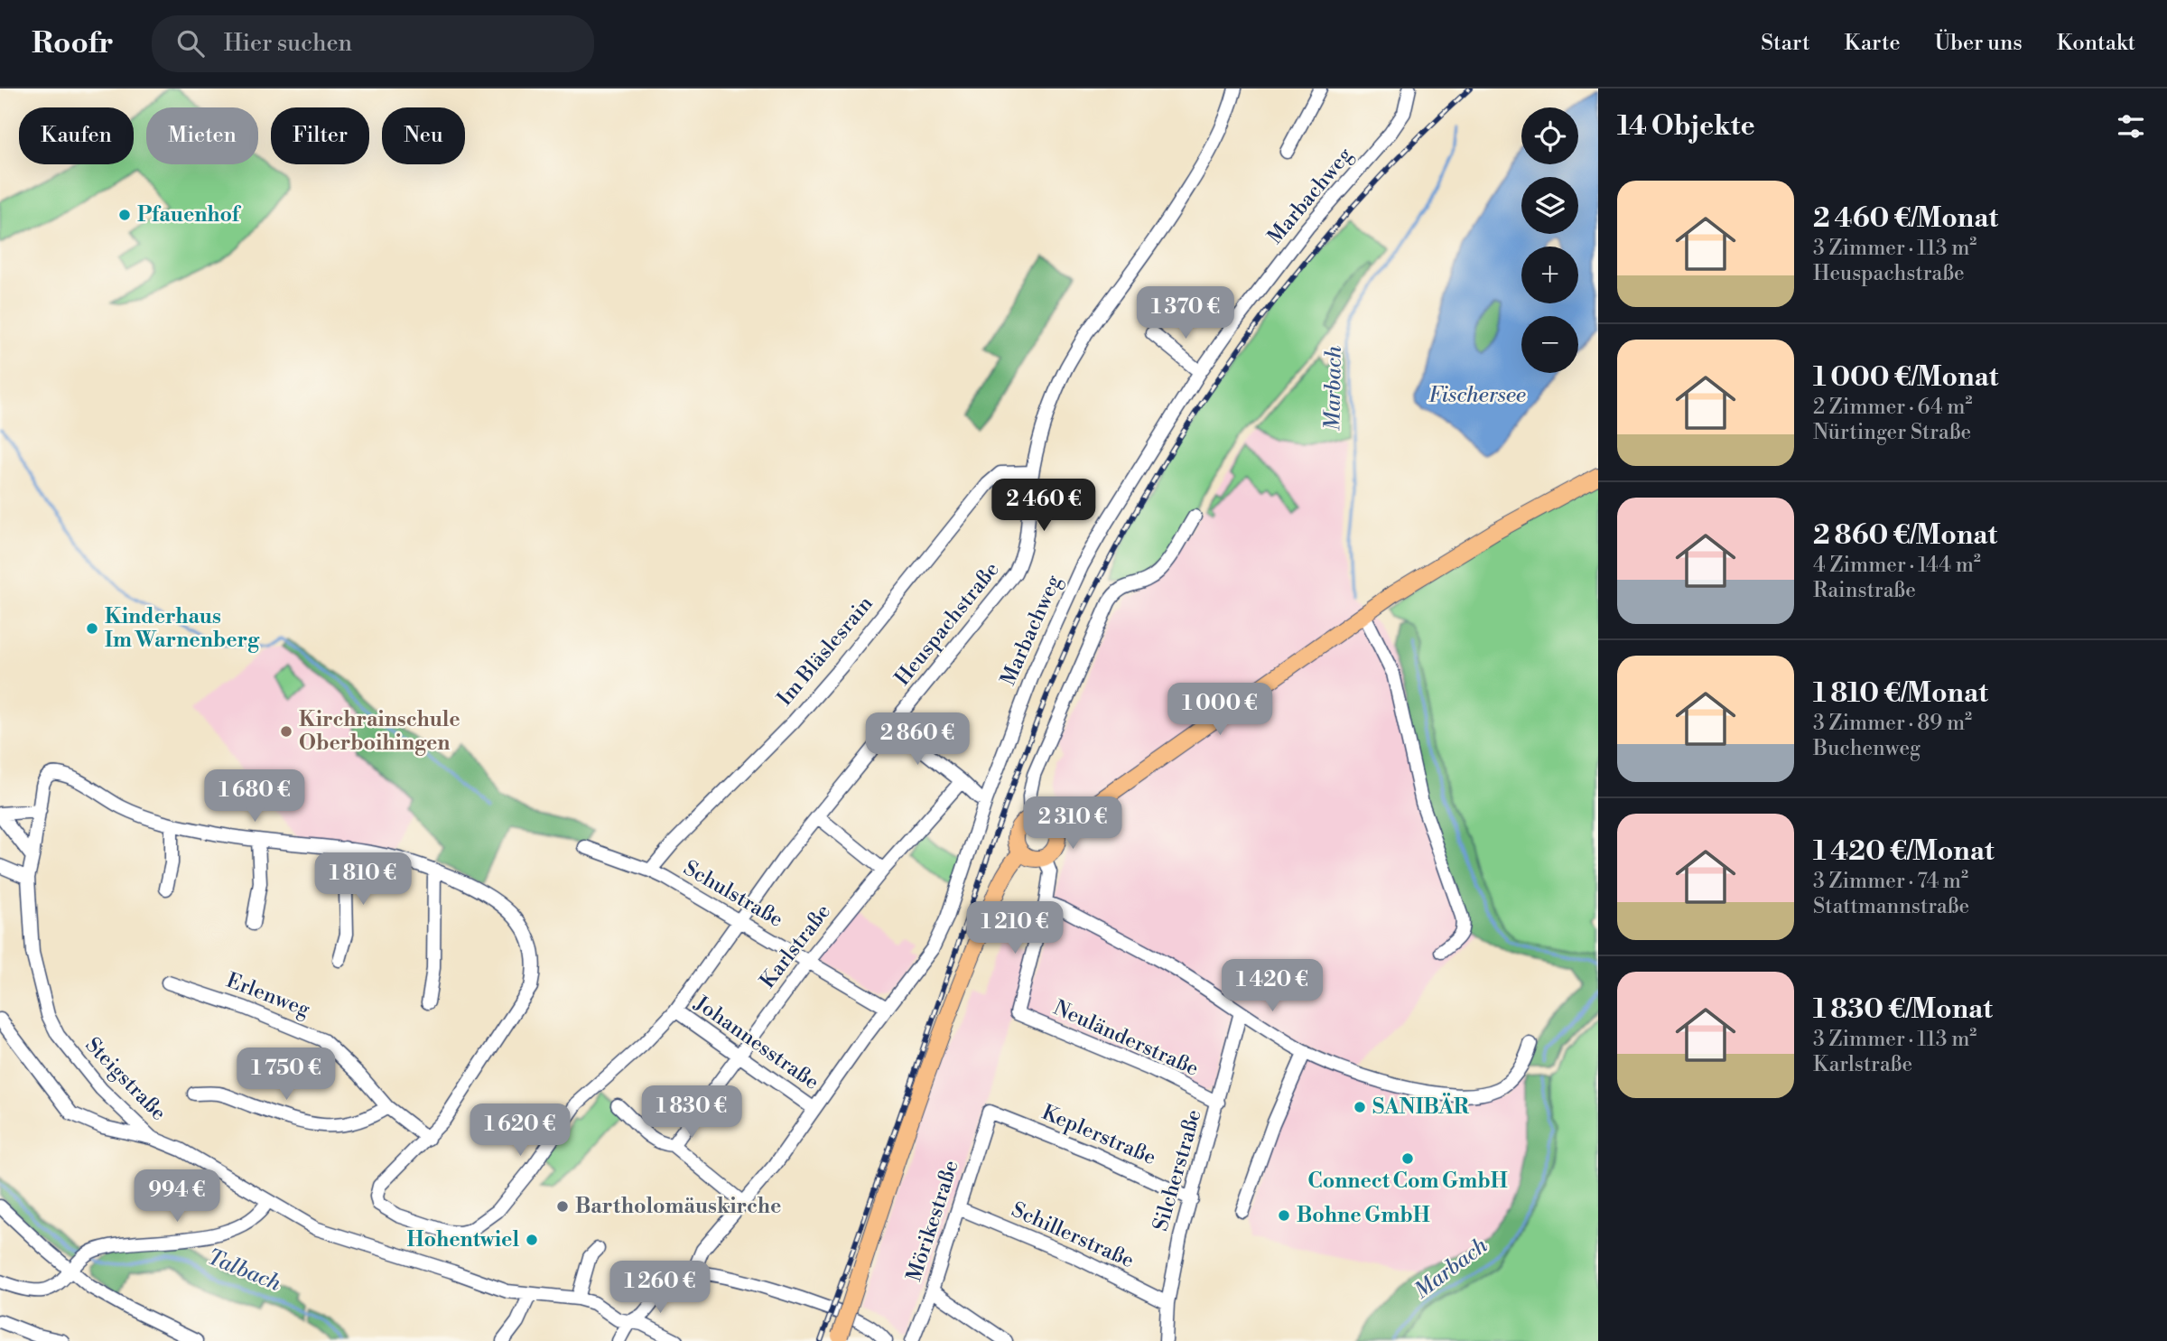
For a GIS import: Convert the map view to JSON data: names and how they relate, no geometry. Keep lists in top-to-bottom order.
{
  "streets": {
    "street": [
      "Marbachweg",
      "Heuspachstraße",
      "Im Bläslesrain",
      "Schulstraße",
      "Karlstraße",
      "Erlenweg",
      "Neuländerstraße",
      "Johannesstraße",
      "Steigstraße",
      "Keplerstraße",
      "Silcherstraße",
      "Mörikestraße",
      "Schillerstraße"
    ]
  },
  "crossings": [
    ["Marbachweg", "Schulstraße"],
    ["Marbachweg", "Johannesstraße"],
    ["Heuspachstraße", "Im Bläslesrain"],
    ["Heuspachstraße", "Schulstraße"],
    ["Heuspachstraße", "Erlenweg"],
    ["Heuspachstraße", "Johannesstraße"],
    ["Im Bläslesrain", "Schulstraße"],
    ["Schulstraße", "Karlstraße"],
    ["Karlstraße", "Johannesstraße"],
    ["Neuländerstraße", "Silcherstraße"],
    ["Keplerstraße", "Silcherstraße"],
    ["Keplerstraße", "Mörikestraße"],
    ["Silcherstraße", "Schillerstraße"],
    ["Mörikestraße", "Schillerstraße"]
  ],
  "water": ["Marbach", "Fischersee", "Talbach"],
  "places": [
    "Pfauenhof",
    "Kinderhaus Im Warnenberg",
    "Kirchrainschule Oberboihingen",
    "SANIBÄR",
    "Connect Com GmbH",
    "Bartholomäuskirche",
    "Bohne GmbH",
    "Hohentwiel"
  ],
  "page": {
    "header": "Roofr",
    "search": "Hier suchen",
    "nav": [
      "Start",
      "Karte",
      "Über uns",
      "Kontakt"
    ],
    "heading": "14 Objekte",
    "map_buttons": ["+", "−"],
    "chip": [
      "Kaufen",
      "Mieten",
      "Filter",
      "Neu"
    ],
    "list": [
      {
        "name": "2 460 €/Monat",
        "note": "3 Zimmer · 113 m² · Heuspachstraße"
      },
      {
        "name": "1 000 €/Monat",
        "note": "2 Zimmer · 64 m² · Nürtinger Straße"
      },
      {
        "name": "2 860 €/Monat",
        "note": "4 Zimmer · 144 m² · Rainstraße"
      },
      {
        "name": "1 810 €/Monat",
        "note": "3 Zimmer · 89 m² · Buchenweg"
      },
      {
        "name": "1 420 €/Monat",
        "note": "3 Zimmer · 74 m² · Stattmannstraße"
      },
      {
        "name": "1 830 €/Monat",
        "note": "3 Zimmer · 113 m² · Karlstraße"
      }
    ],
    "price": [
      "1 370 €",
      "2 460 €",
      "1 000 €",
      "2 860 €",
      "1 680 €",
      "2 310 €",
      "1 810 €",
      "1 210 €",
      "1 420 €",
      "1 750 €",
      "1 830 €",
      "1 620 €",
      "994 €",
      "1 260 €"
    ]
  }
}
